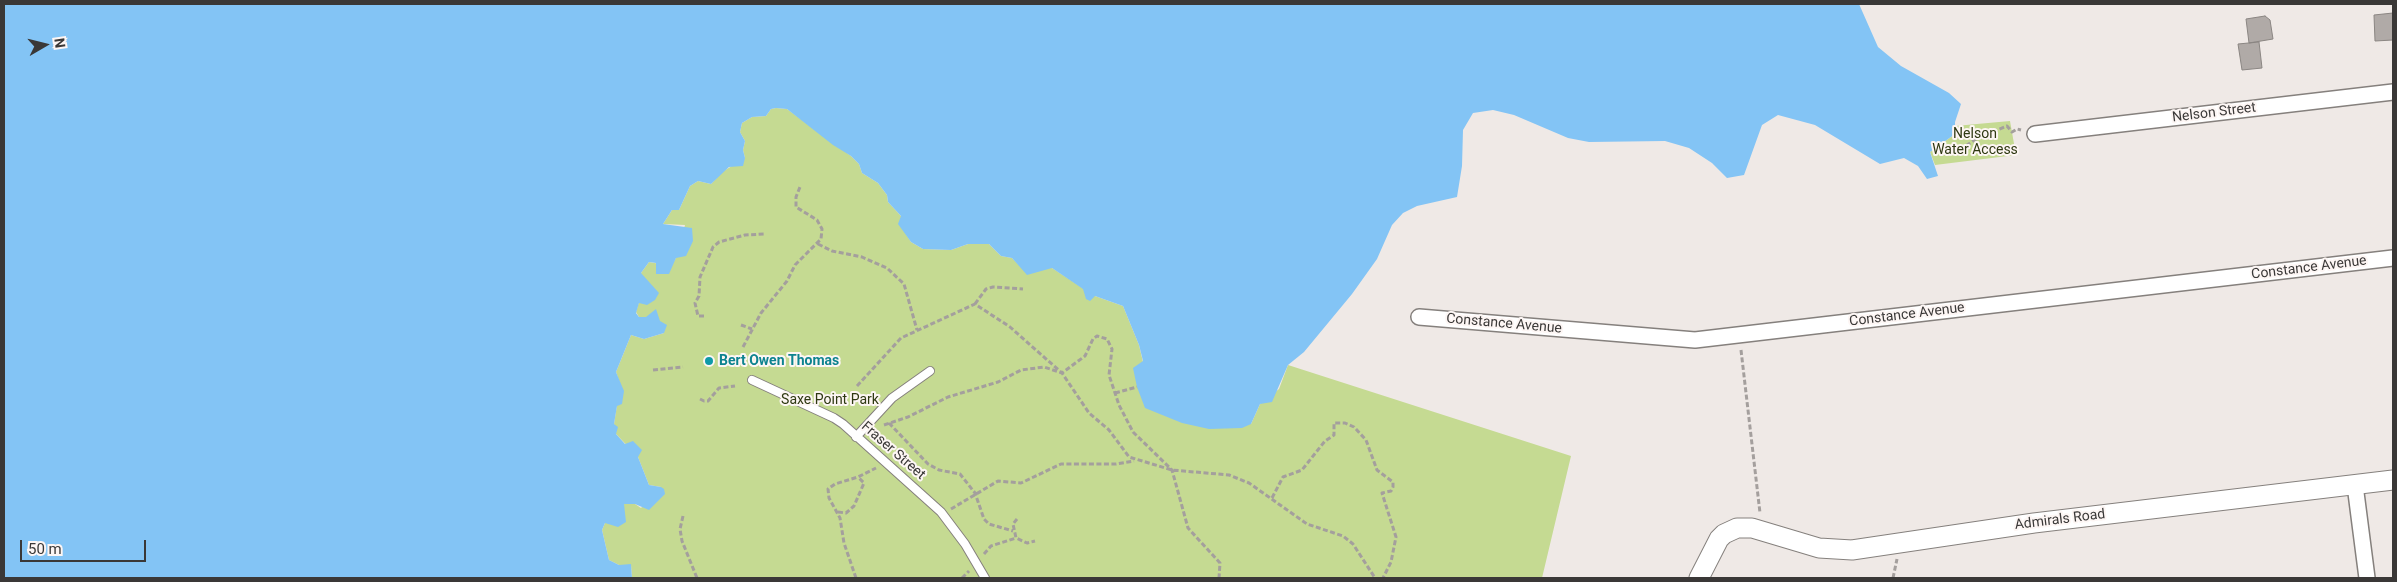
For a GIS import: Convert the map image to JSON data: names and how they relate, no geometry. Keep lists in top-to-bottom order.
{
  "streets": {
    "street": ["Nelson Street", "Constance Avenue", "Admirals Road"],
    "lane": ["Fraser Street"]
  },
  "parks": ["Nelson Water Access", "Saxe Point Park"],
  "places": ["Bert Owen Thomas"],
  "scale_bar": "50 m",
  "north": "right"
}
